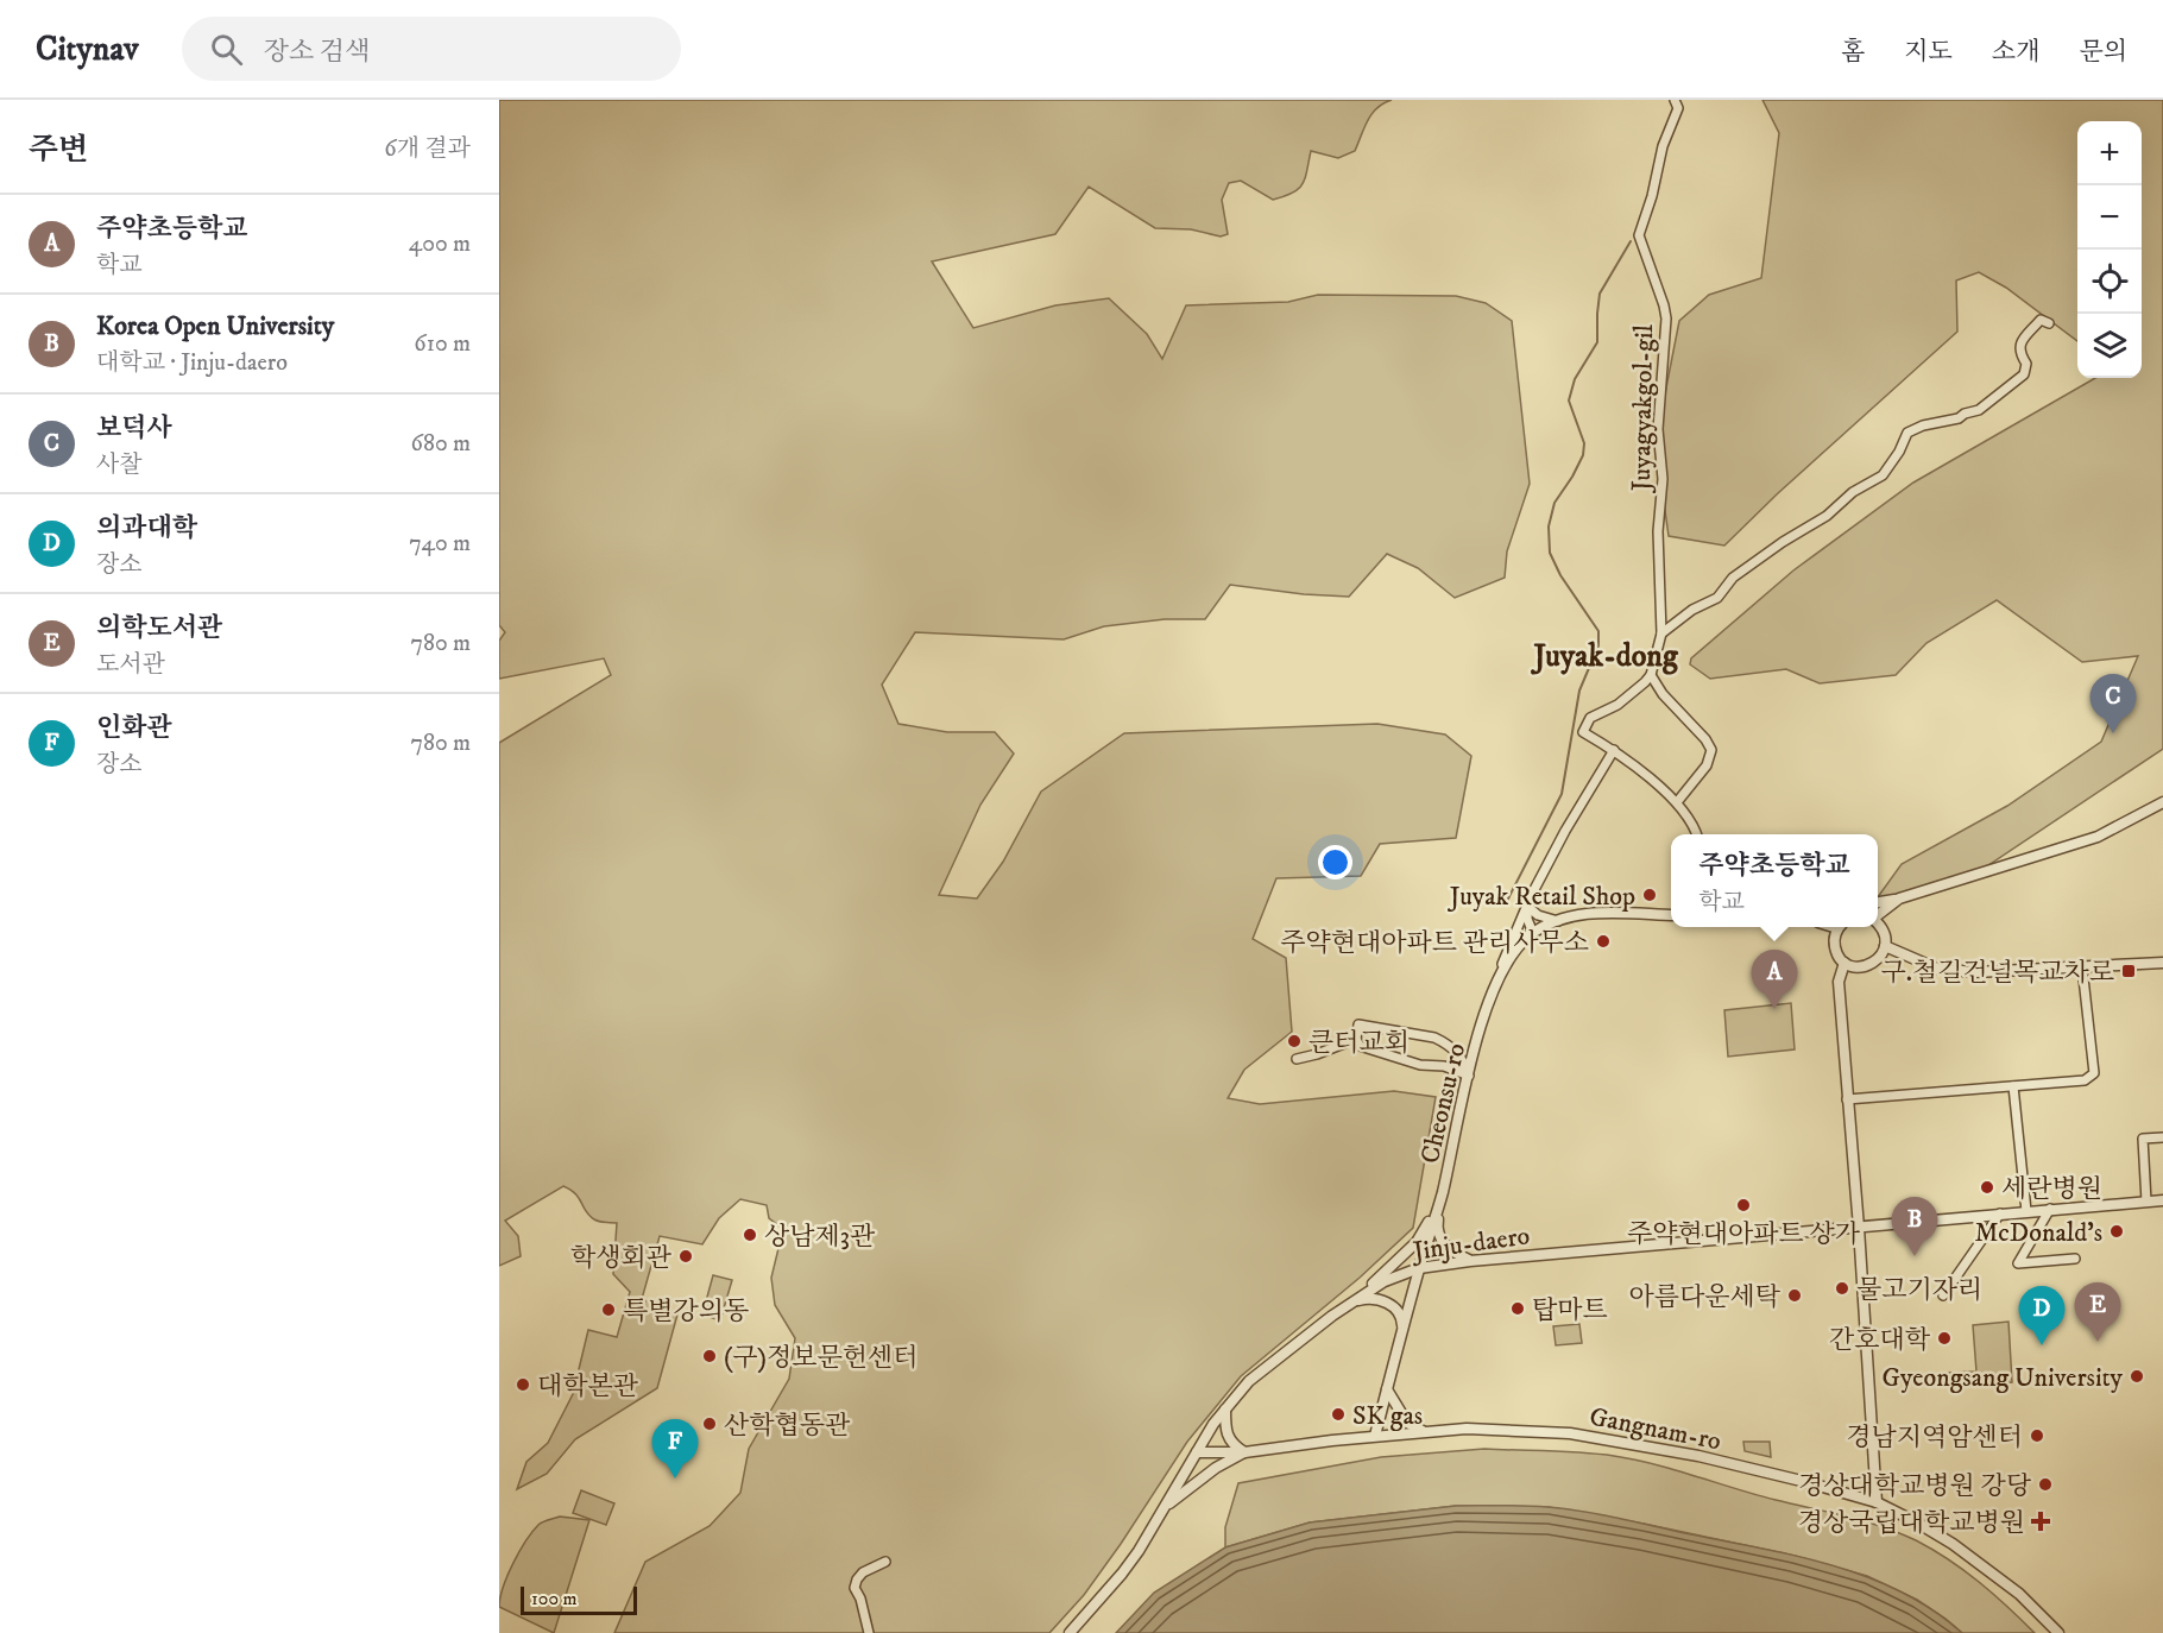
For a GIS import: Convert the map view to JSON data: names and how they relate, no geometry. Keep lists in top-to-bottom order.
{
  "streets": {
    "street": [
      "Juyagyakgol-gil",
      "Cheonsu-ro",
      "Jinju-daero",
      "Gangnam-ro"
    ]
  },
  "crossings": [
    ["Cheonsu-ro", "Jinju-daero"],
    ["Cheonsu-ro", "Gangnam-ro"],
    ["Jinju-daero", "Gangnam-ro"]
  ],
  "districts": ["Juyak-dong"],
  "places": {
    "other": [
      "Juyak Retail Shop",
      "주약현대아파트 관리사무소",
      "큰터교회",
      "세란병원",
      "주약현대아파트 상가",
      "McDonald's",
      "상남제3관",
      "학생회관",
      "물고기자리",
      "아름다운세탁",
      "탑마트",
      "특별강의동",
      "간호대학",
      "(구)정보문헌센터",
      "Gyeongsang University",
      "대학본관",
      "SK gas",
      "산학협동관",
      "경남지역암센터",
      "경상대학교병원 강당"
    ],
    "transit": ["구.철길건널목교차로"],
    "health": ["경상국립대학교병원"]
  },
  "scale_bar": "100 m",
  "page": {
    "header": "Citynav",
    "search": "장소 검색",
    "nav": [
      "홈",
      "지도",
      "소개",
      "문의"
    ],
    "heading": ["주변", "6개 결과"],
    "map_buttons": ["+", "−"],
    "list": [
      {
        "mark": "A",
        "name": "주약초등학교",
        "note": "학교",
        "value": "400 m"
      },
      {
        "mark": "B",
        "name": "Korea Open University",
        "note": "대학교 · Jinju-daero",
        "value": "610 m"
      },
      {
        "mark": "C",
        "name": "보덕사",
        "note": "사찰",
        "value": "680 m"
      },
      {
        "mark": "D",
        "name": "의과대학",
        "note": "장소",
        "value": "740 m"
      },
      {
        "mark": "E",
        "name": "의학도서관",
        "note": "도서관",
        "value": "780 m"
      },
      {
        "mark": "F",
        "name": "인화관",
        "note": "장소",
        "value": "780 m"
      }
    ],
    "pins": [
      "C",
      "A",
      "B",
      "E",
      "D",
      "F"
    ],
    "popup": ["주약초등학교", "학교"],
    "scale": "100 m"
  }
}
